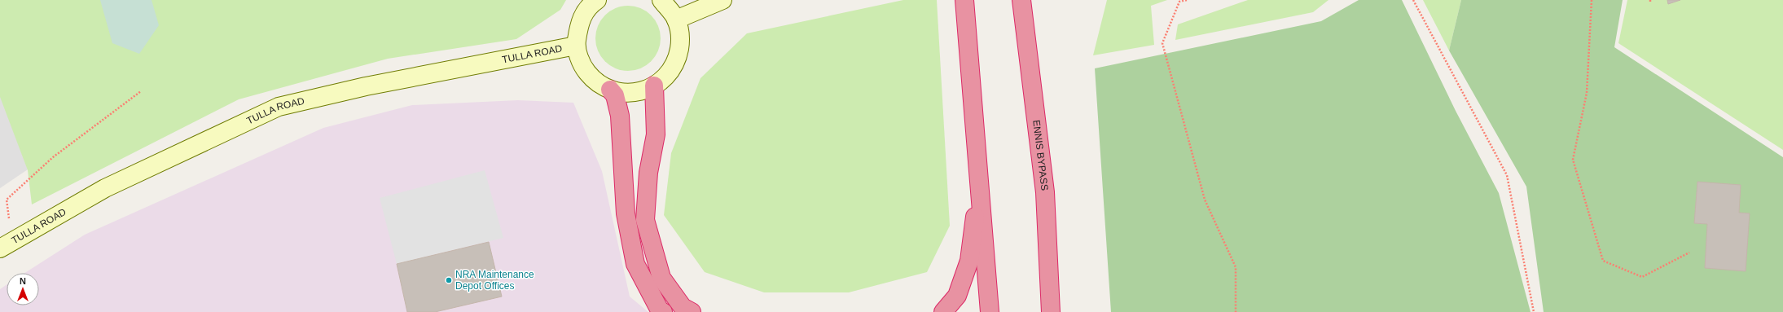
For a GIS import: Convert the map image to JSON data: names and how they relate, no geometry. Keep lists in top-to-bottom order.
{
  "streets": {
    "highway": ["ENNIS BYPASS"],
    "main road": ["TULLA ROAD"]
  },
  "places": ["NRA Maintenance Depot Offices"],
  "north": "top"
}
